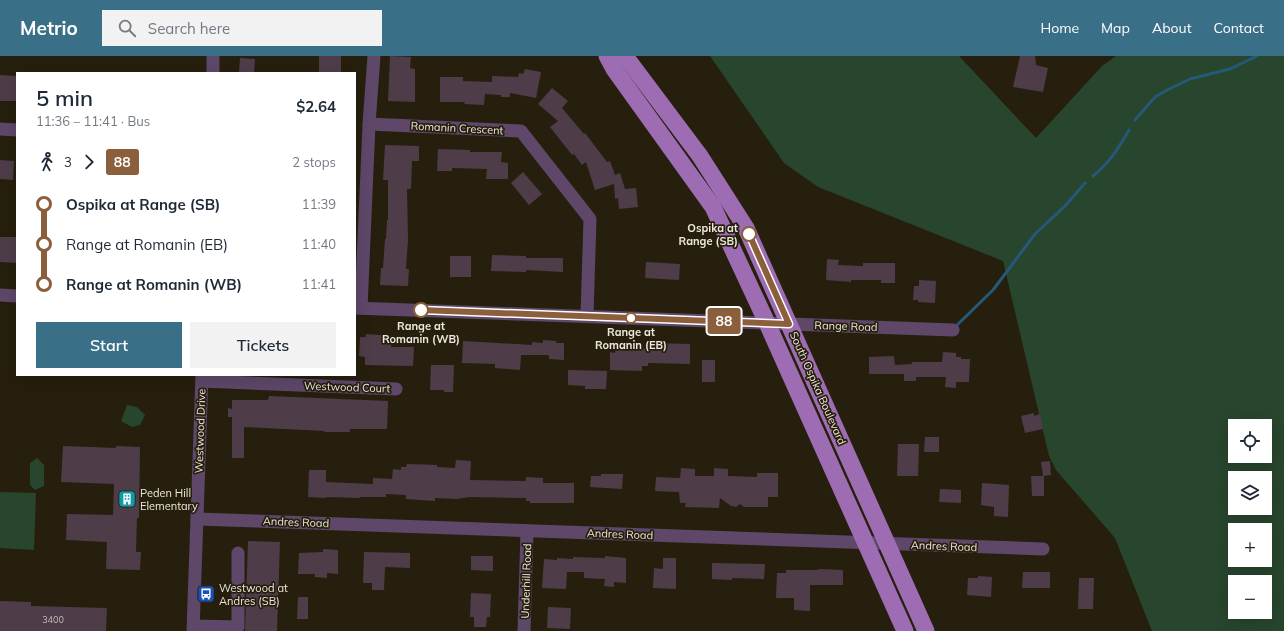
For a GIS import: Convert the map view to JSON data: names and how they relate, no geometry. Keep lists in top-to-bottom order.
{
  "streets": {
    "main road": ["South Ospika Boulevard"],
    "street": [
      "Romanin Crescent",
      "Range Road",
      "Westwood Court",
      "Westwood Drive",
      "Andres Road",
      "Underhill Road"
    ]
  },
  "crossings": [
    ["Romanin Crescent", "Range Road"],
    ["Range Road", "South Ospika Boulevard"],
    ["Westwood Court", "Westwood Drive"],
    ["South Ospika Boulevard", "Andres Road"],
    ["Westwood Drive", "Andres Road"],
    ["Andres Road", "Underhill Road"]
  ],
  "places": {
    "other": ["Ospika at Range (SB)", "Range at Romanin (WB)", "Range at Romanin (EB)"],
    "building": ["Peden Hill Elementary"],
    "bus stop": ["Westwood at Andres (SB)"]
  },
  "lines": ["bus line 88"],
  "house_numbers": ["3400"],
  "page": {
    "header": "Metrio",
    "search": "Search here",
    "nav": [
      "Home",
      "Map",
      "About",
      "Contact"
    ],
    "on_map": "88",
    "heading": ["5 min", "11:36 – 11:41 · Bus", "$2.64"],
    "legs": ["3", "88", "2 stops"],
    "list": [
      {
        "name": "Ospika at Range (SB)",
        "value": "11:39"
      },
      {
        "name": "Range at Romanin (EB)",
        "value": "11:40"
      },
      {
        "name": "Range at Romanin (WB)",
        "value": "11:41"
      }
    ],
    "buttons": ["Start", "Tickets"],
    "map_buttons": ["+", "−"]
  }
}
